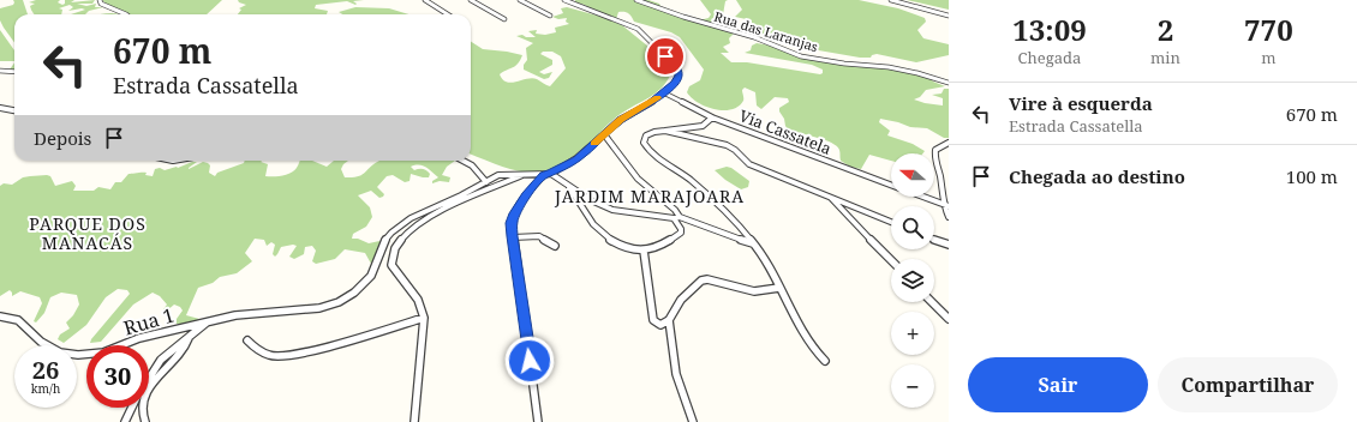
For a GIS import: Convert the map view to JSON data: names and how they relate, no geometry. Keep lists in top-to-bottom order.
{
  "streets": {
    "street": ["Rua das Laranjas", "Via Cassatela", "Rua 1"]
  },
  "districts": ["JARDIM MARAJOARA", "PARQUE DOS MANACÁS"],
  "north": "left",
  "page": {
    "eta": [
      "13:09",
      "Chegada",
      "2",
      "min",
      "770",
      "m"
    ],
    "turn": ["670 m", "Estrada Cassatella"],
    "list": [
      {
        "name": "Vire à esquerda",
        "note": "Estrada Cassatella",
        "value": "670 m"
      },
      {
        "name": "Chegada ao destino",
        "value": "100 m"
      }
    ],
    "then": "Depois",
    "map_buttons": ["+", "−"],
    "speed": "26 km/h",
    "limit": "30",
    "buttons": ["Sair", "Compartilhar"]
  }
}
